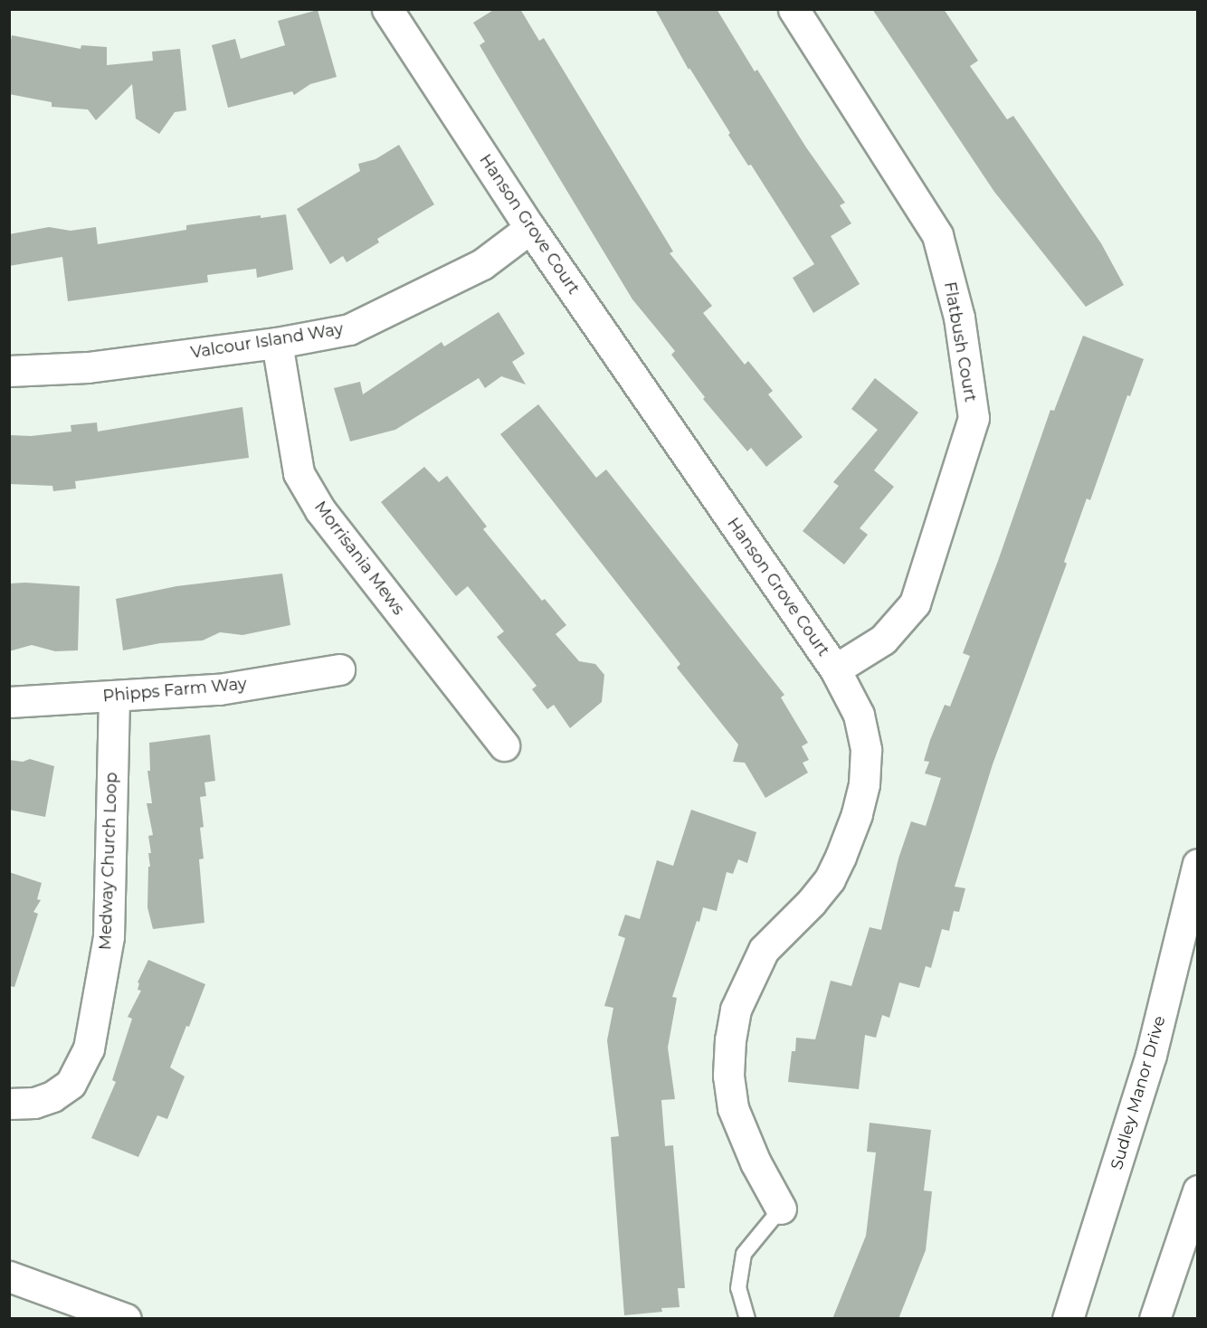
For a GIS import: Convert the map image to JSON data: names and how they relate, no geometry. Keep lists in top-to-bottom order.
{
  "streets": {
    "street": [
      "Hanson Grove Court",
      "Valcour Island Way",
      "Flatbush Court",
      "Morrisania Mews",
      "Phipps Farm Way",
      "Medway Church Loop",
      "Sudley Manor Drive"
    ]
  },
  "crossings": [
    ["Hanson Grove Court", "Valcour Island Way"],
    ["Hanson Grove Court", "Flatbush Court"],
    ["Valcour Island Way", "Morrisania Mews"],
    ["Phipps Farm Way", "Medway Church Loop"]
  ]
}
